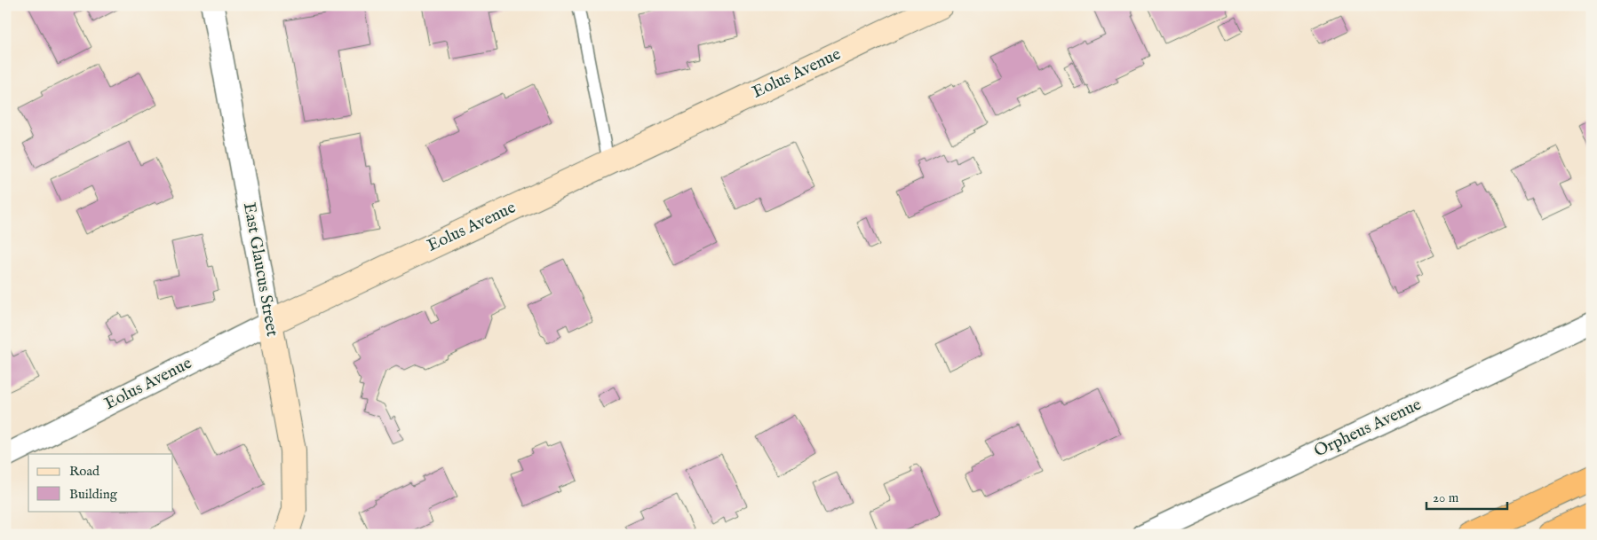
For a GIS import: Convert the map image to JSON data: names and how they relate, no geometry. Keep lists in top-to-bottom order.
{
  "streets": {
    "street": ["Eolus Avenue", "East Glaucus Street", "Orpheus Avenue"]
  },
  "crossings": [
    ["Eolus Avenue", "East Glaucus Street"]
  ],
  "legend": ["Road", "Building"],
  "scale_bar": "20 m"
}
